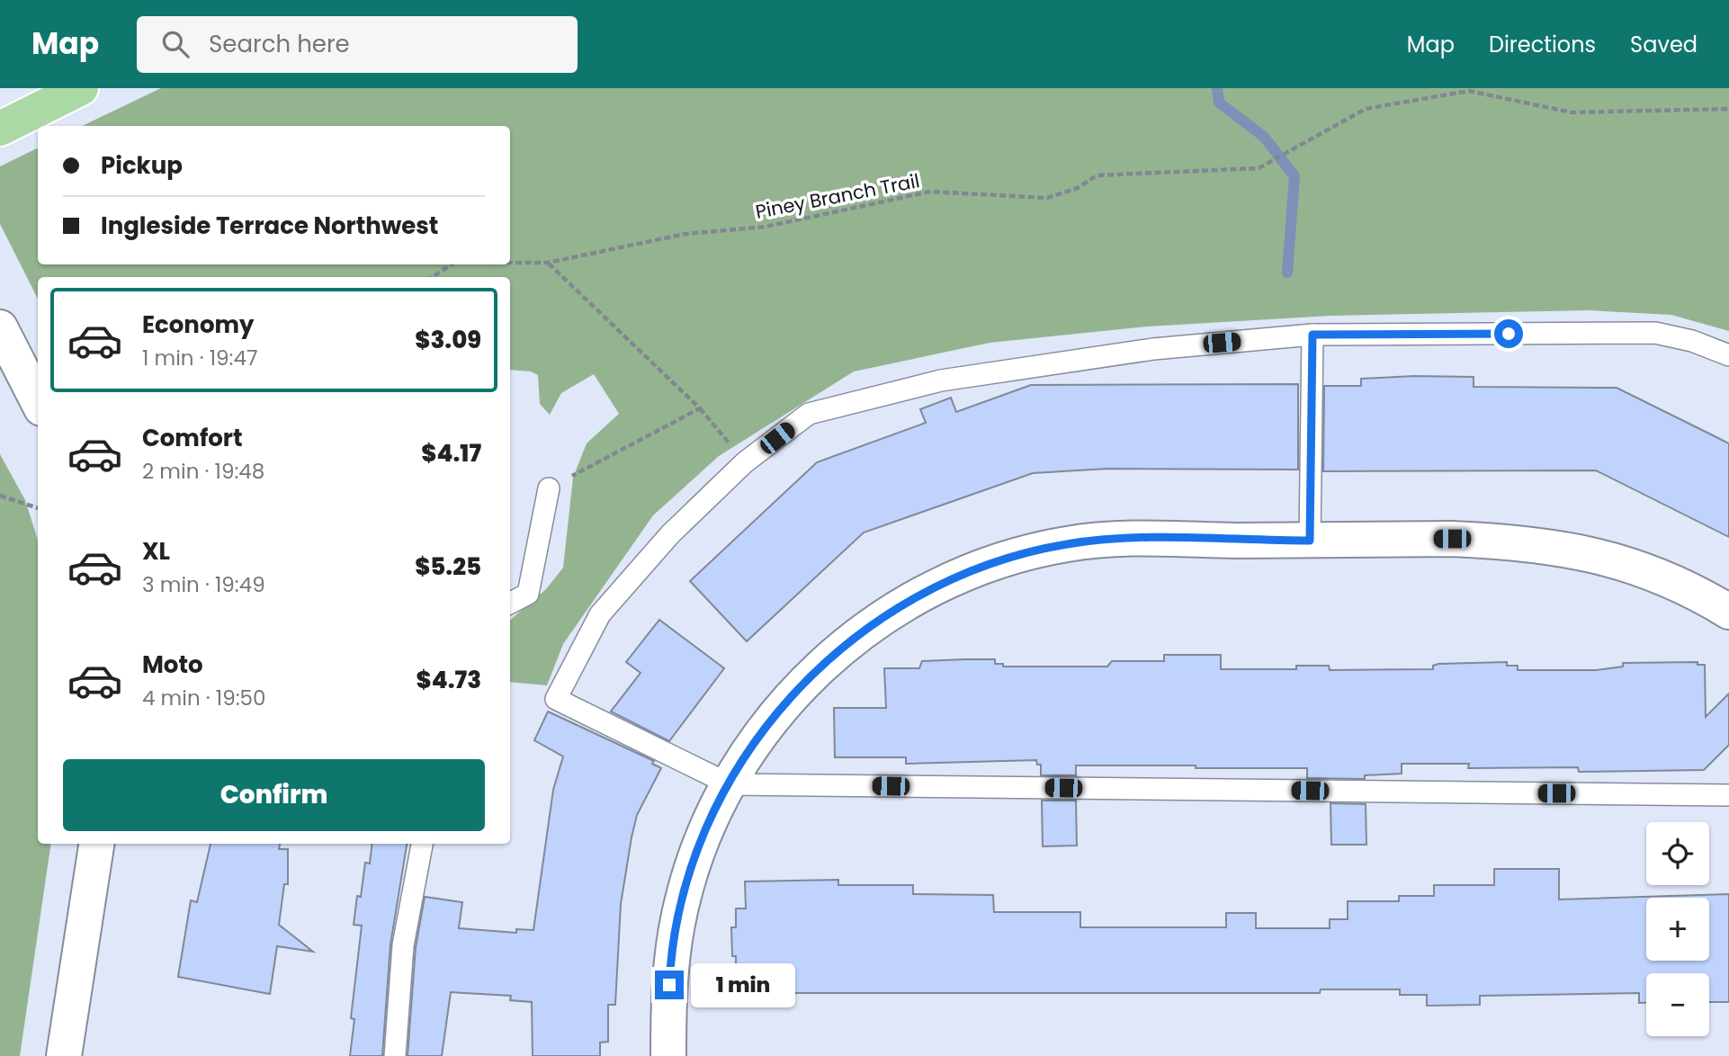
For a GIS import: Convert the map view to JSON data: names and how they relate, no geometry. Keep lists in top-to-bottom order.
{
  "streets": {
    "path": ["Piney Branch Trail"]
  },
  "page": {
    "header": "Map",
    "search": "Search here",
    "nav": ["Map", "Directions", "Saved"],
    "banner": ["Pickup", "Ingleside Terrace Northwest"],
    "list": [
      {
        "name": "Economy",
        "note": "1 min · 19:47",
        "value": "$3.09"
      },
      {
        "name": "Comfort",
        "note": "2 min · 19:48",
        "value": "$4.17"
      },
      {
        "name": "XL",
        "note": "3 min · 19:49",
        "value": "$5.25"
      },
      {
        "name": "Moto",
        "note": "4 min · 19:50",
        "value": "$4.73"
      }
    ],
    "buttons": "Confirm",
    "map_buttons": ["+", "−"],
    "bubble": "1 min"
  }
}
